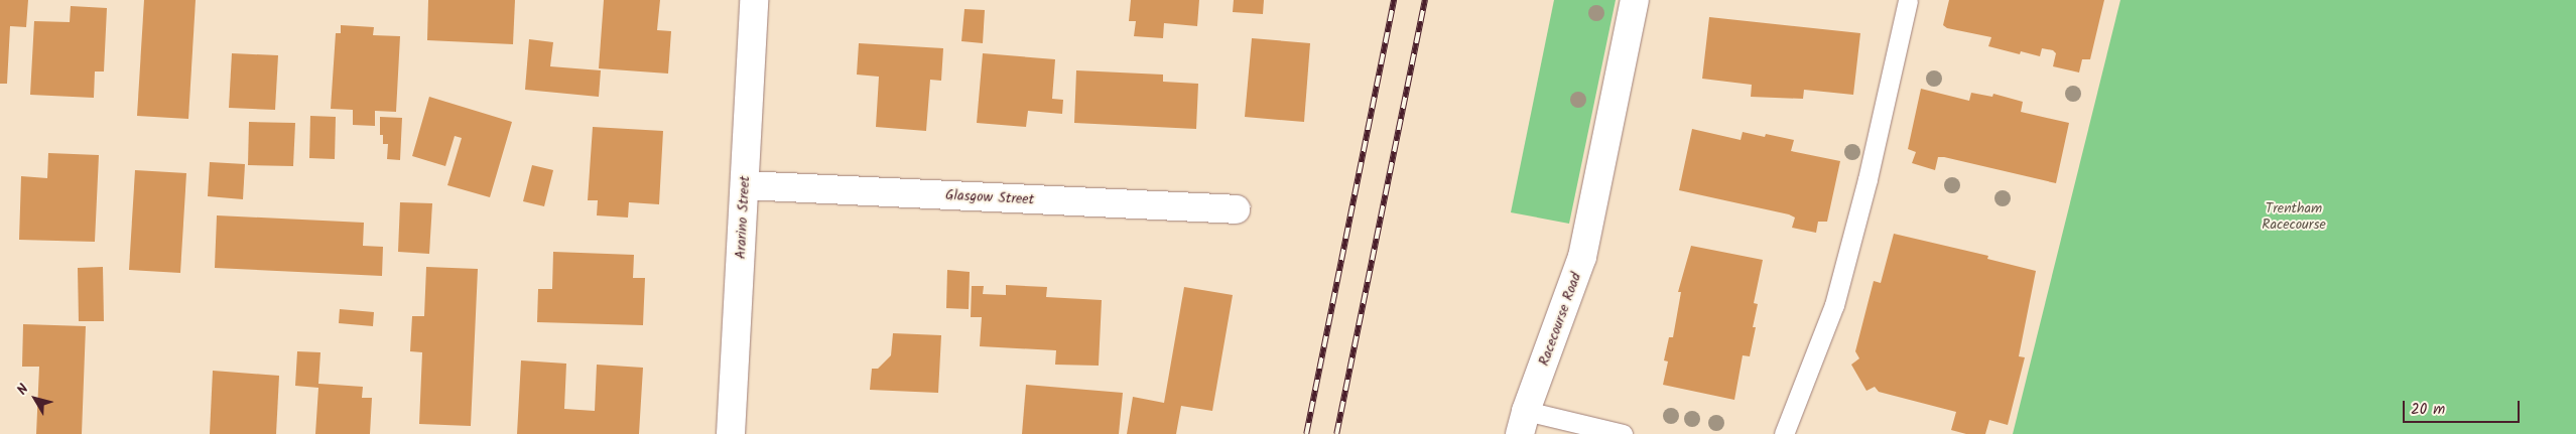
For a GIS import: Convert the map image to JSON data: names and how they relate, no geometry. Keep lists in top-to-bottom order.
{
  "streets": {
    "street": ["Glasgow Street", "Ararino Street", "Racecourse Road"]
  },
  "crossings": [
    ["Glasgow Street", "Ararino Street"]
  ],
  "parks": ["Trentham Racecourse"],
  "scale_bar": "20 m",
  "north": "top left"
}
